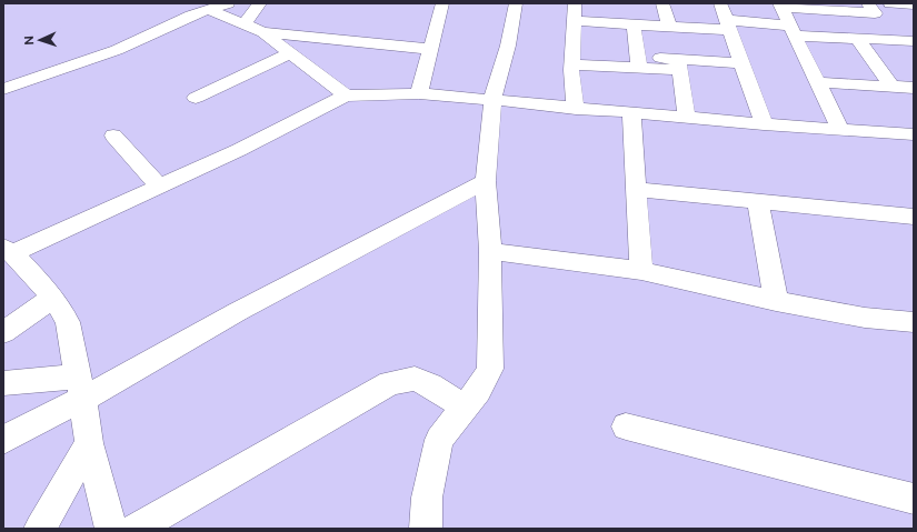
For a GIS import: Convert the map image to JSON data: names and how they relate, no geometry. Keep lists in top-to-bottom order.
{
  "north": "left"
}
